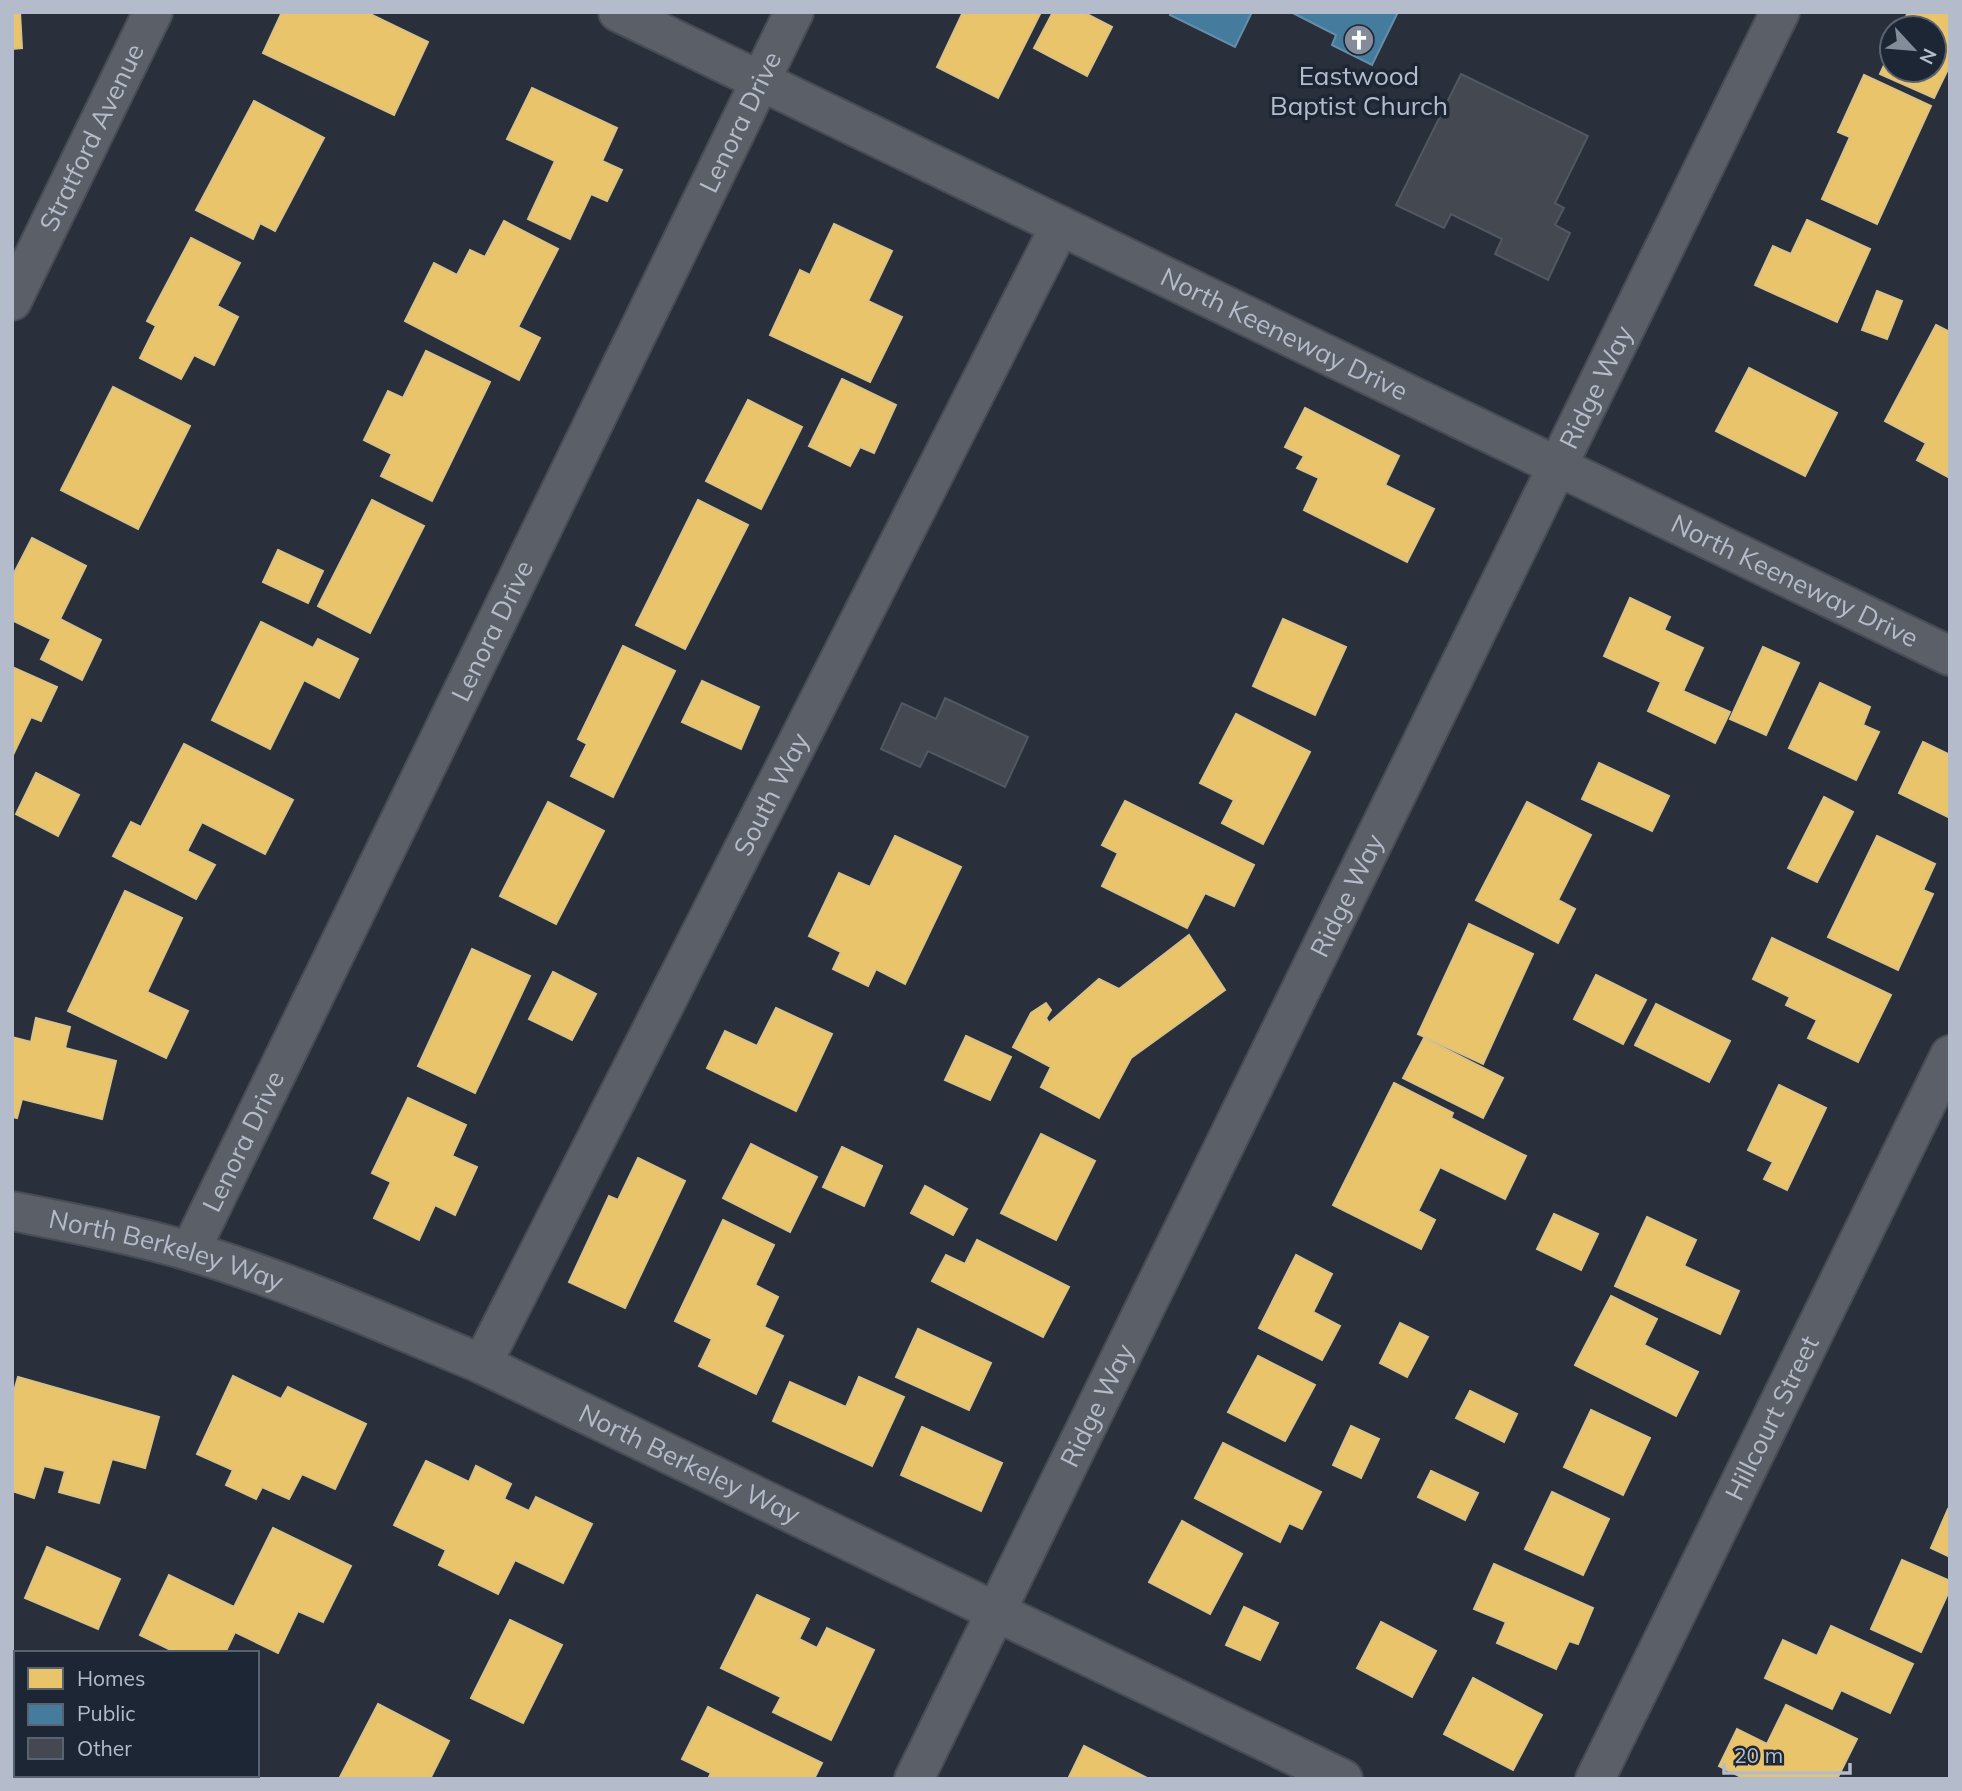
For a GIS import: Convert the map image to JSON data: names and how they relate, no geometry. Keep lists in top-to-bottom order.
{
  "streets": {
    "street": [
      "Lenora Drive",
      "Stratford Avenue",
      "North Keeneway Drive",
      "Ridge Way",
      "South Way",
      "North Berkeley Way",
      "Hillcourt Street"
    ]
  },
  "crossings": [
    ["Lenora Drive", "North Keeneway Drive"],
    ["Lenora Drive", "North Berkeley Way"],
    ["North Keeneway Drive", "Ridge Way"],
    ["North Keeneway Drive", "South Way"],
    ["Ridge Way", "North Berkeley Way"],
    ["South Way", "North Berkeley Way"]
  ],
  "places": {
    "church": ["Eastwood Baptist Church"]
  },
  "legend": ["Homes", "Public", "Other"],
  "scale_bar": "20 m",
  "north": "bottom right"
}
